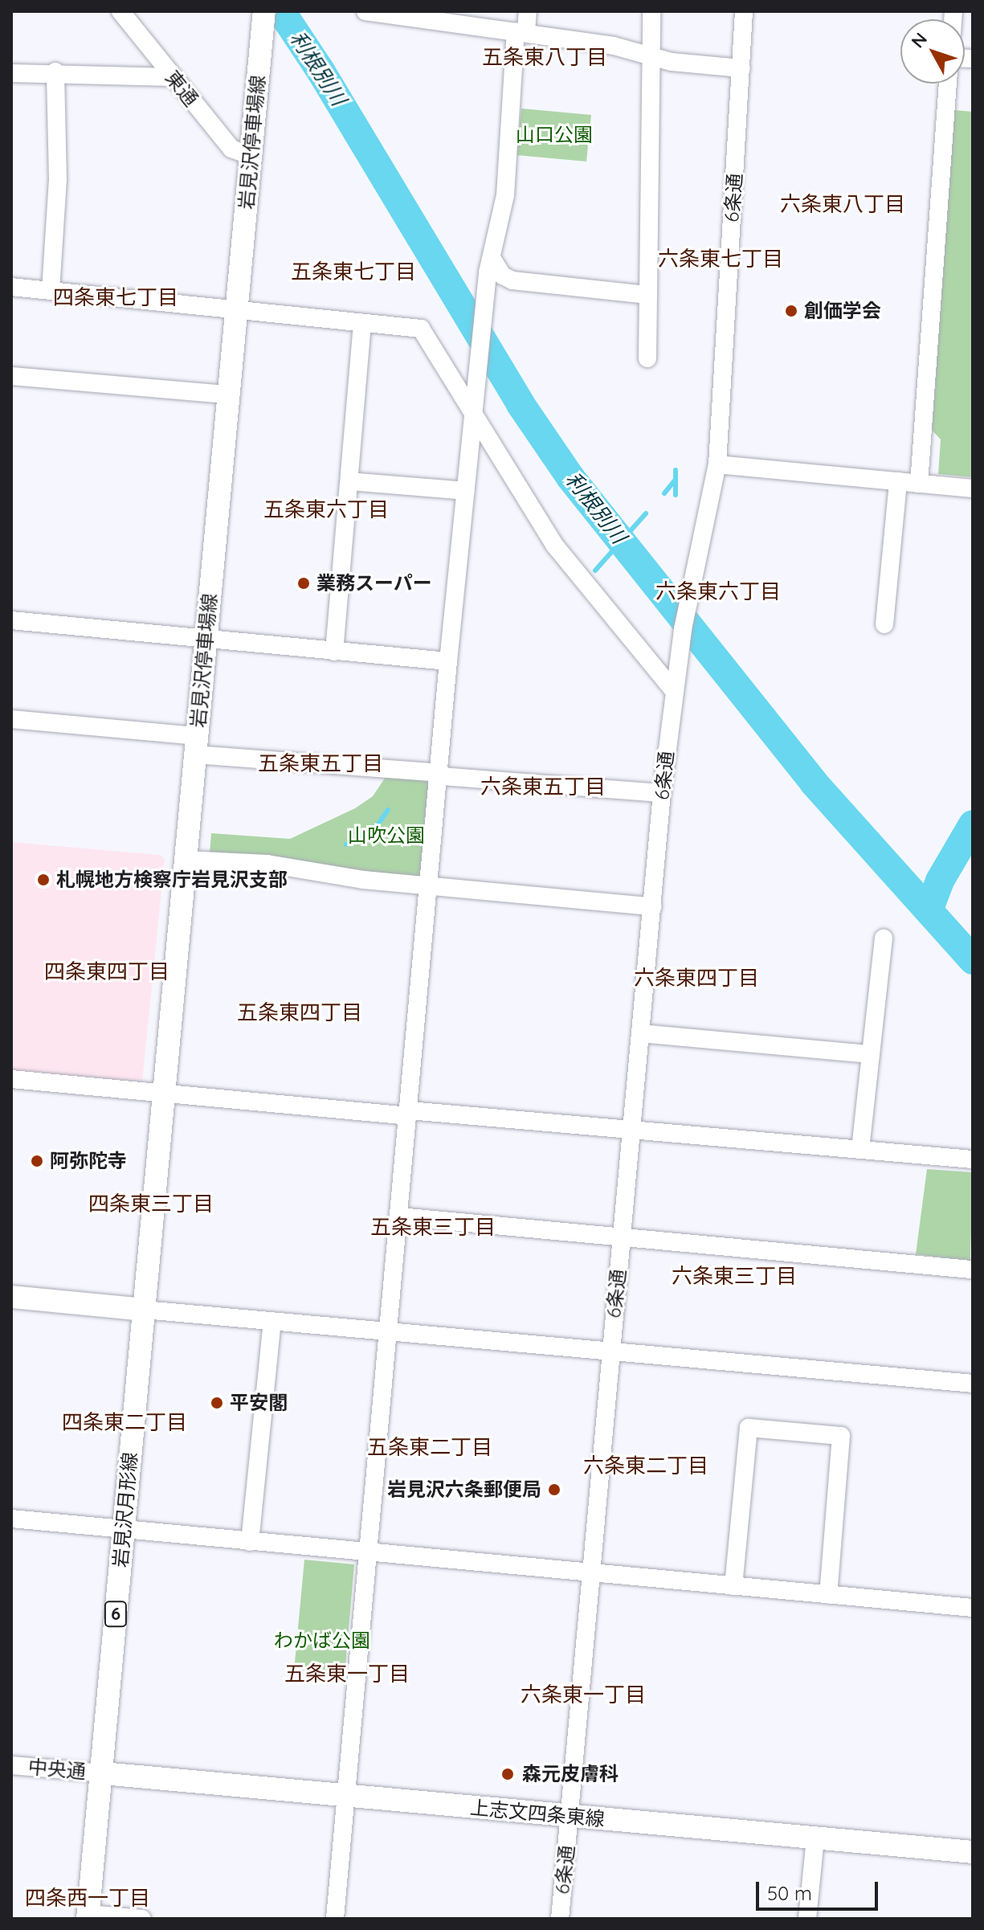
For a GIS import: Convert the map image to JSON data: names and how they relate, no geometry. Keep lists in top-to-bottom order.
{
  "streets": {
    "main road": [
      "岩見沢停車場線",
      "岩見沢月形線",
      "6",
      "上志文四条東線"
    ],
    "street": ["東通", "6条通", "中央通"]
  },
  "crossings": [
    ["東通", "岩見沢停車場線"],
    ["岩見沢停車場線", "岩見沢月形線"],
    ["6条通", "上志文四条東線"],
    ["岩見沢月形線", "中央通"],
    ["岩見沢月形線", "上志文四条東線"],
    ["中央通", "上志文四条東線"]
  ],
  "districts": [
    "五条東八丁目",
    "六条東八丁目",
    "六条東七丁目",
    "五条東七丁目",
    "四条東七丁目",
    "五条東六丁目",
    "六条東六丁目",
    "五条東五丁目",
    "六条東五丁目",
    "四条東四丁目",
    "六条東四丁目",
    "五条東四丁目",
    "四条東三丁目",
    "五条東三丁目",
    "六条東三丁目",
    "四条東二丁目",
    "五条東二丁目",
    "六条東二丁目",
    "五条東一丁目",
    "六条東一丁目",
    "四条西一丁目"
  ],
  "water": ["利根別川"],
  "parks": ["山口公園", "山吹公園", "わかば公園"],
  "places": [
    "創価学会",
    "業務スーパー",
    "札幌地方検察庁岩見沢支部",
    "阿弥陀寺",
    "平安閣",
    "岩見沢六条郵便局",
    "森元皮膚科"
  ],
  "scale_bar": "50 m",
  "north": "top left"
}
